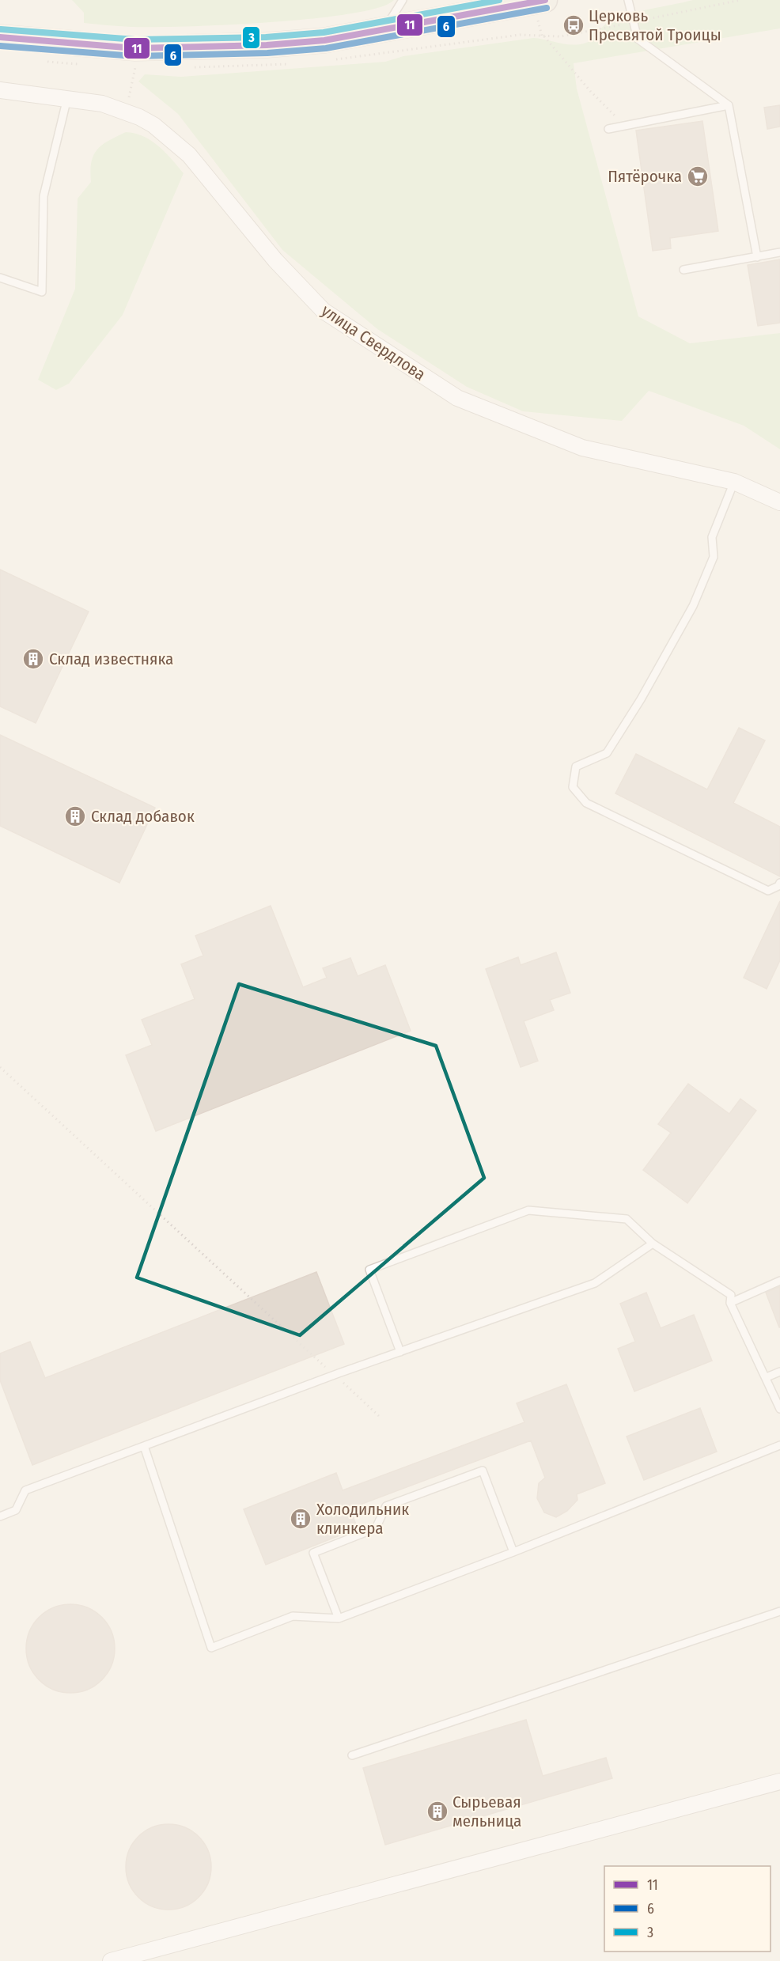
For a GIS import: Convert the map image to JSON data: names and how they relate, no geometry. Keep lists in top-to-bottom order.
{
  "streets": {
    "street": ["улица Свердлова"]
  },
  "places": {
    "bus stop": ["Церковь Пресвятой Троицы"],
    "supermarket": ["Пятёрочка"],
    "building": [
      "Склад известняка",
      "Склад добавок",
      "Холодильник клинкера",
      "Сырьевая мельница"
    ]
  },
  "lines": ["transit line 11", "transit line 3", "transit line 6"],
  "legend": ["11", "6", "3"]
}
